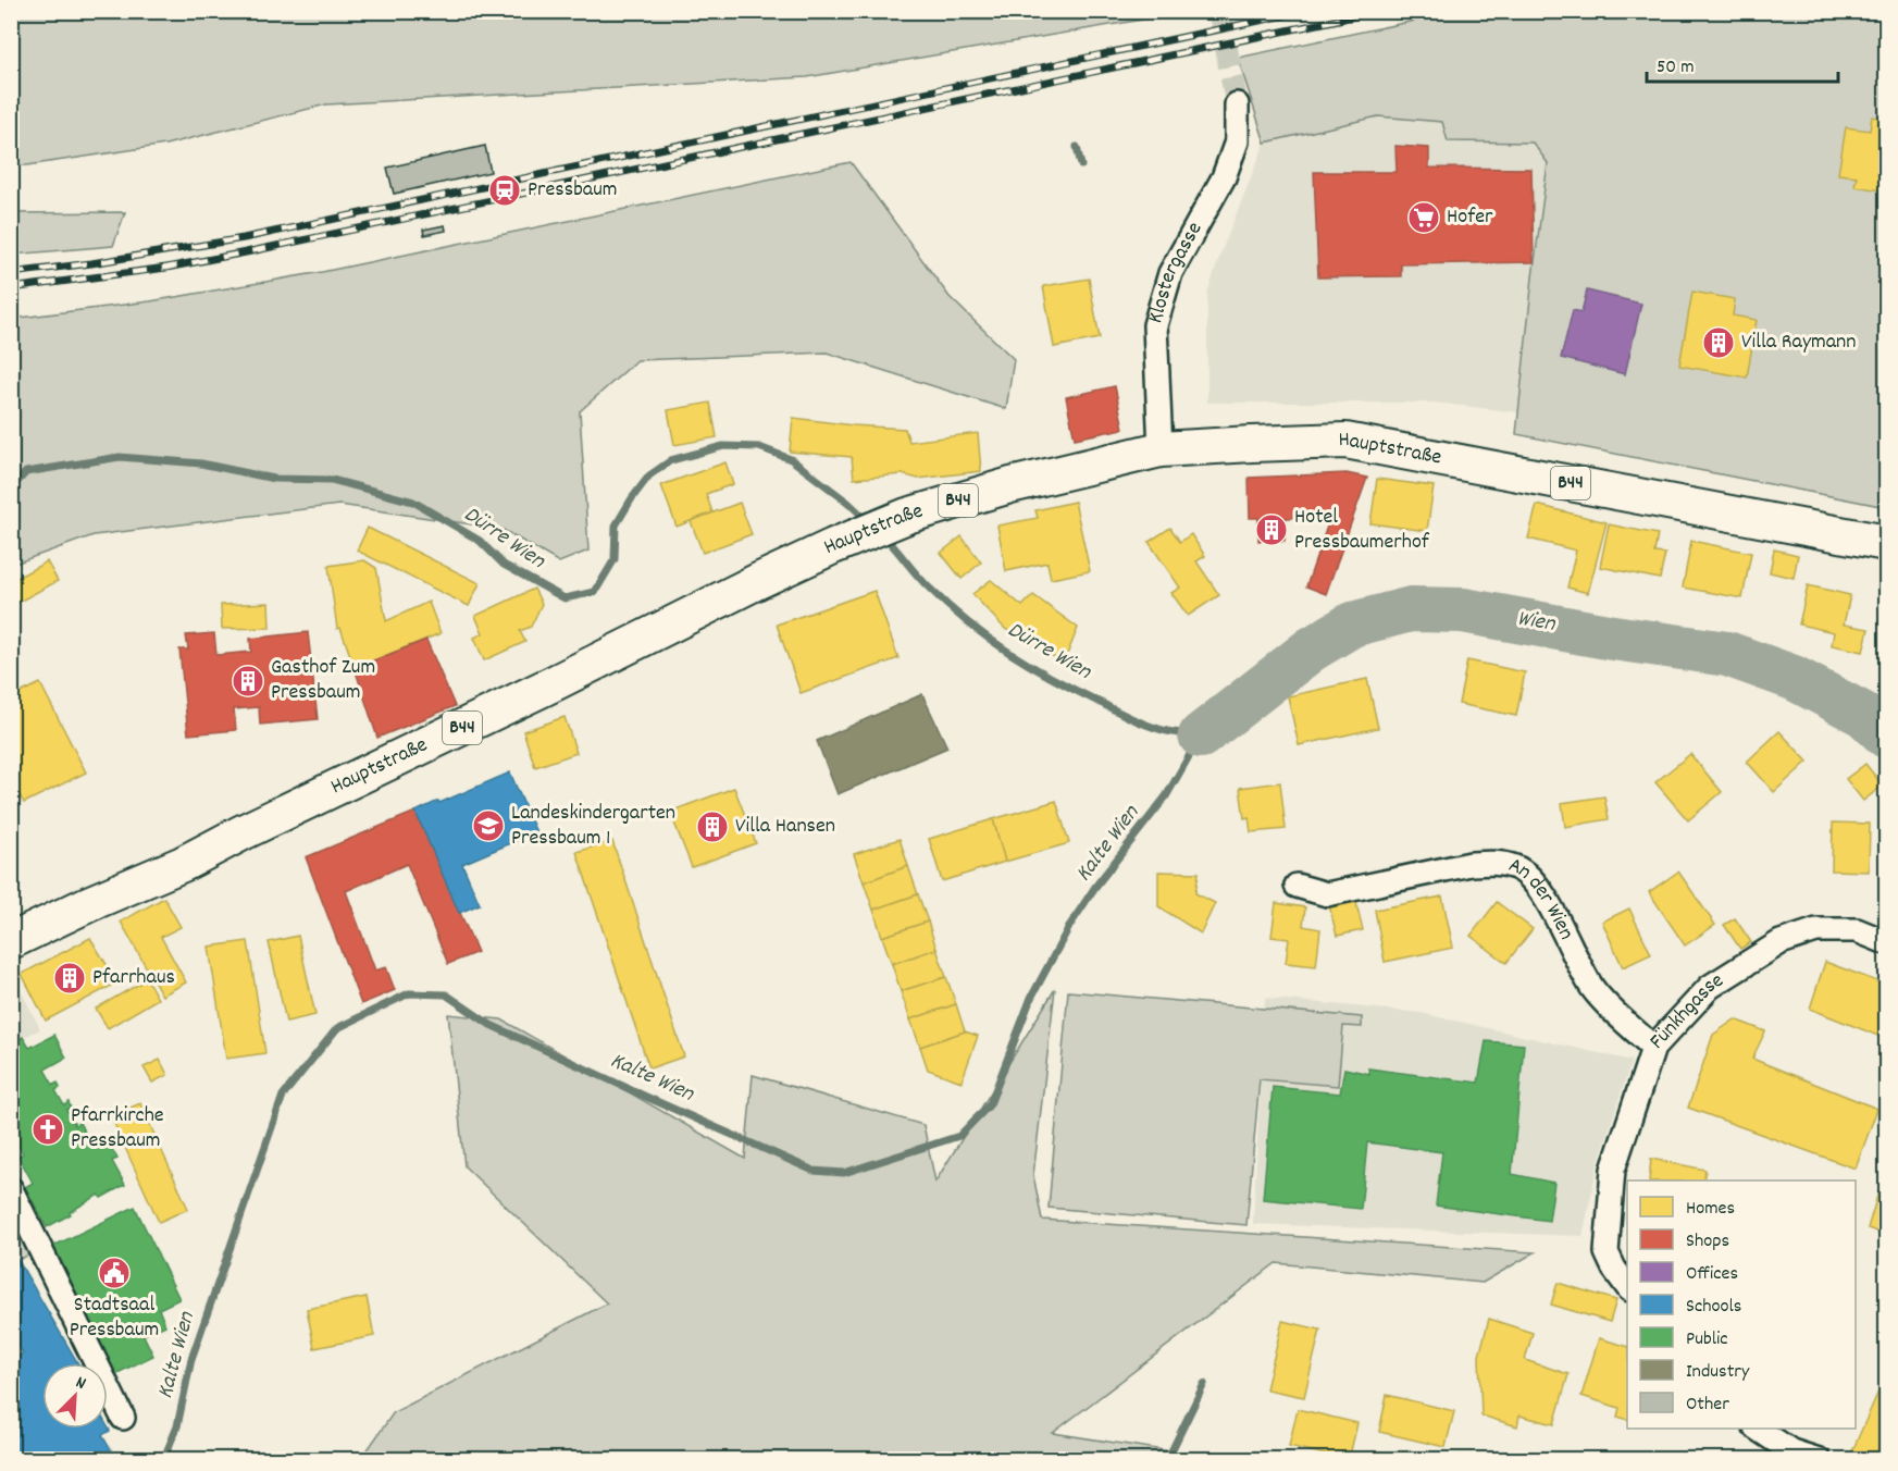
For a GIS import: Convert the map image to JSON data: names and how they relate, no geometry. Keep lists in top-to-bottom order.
{
  "streets": {
    "main road": ["Hauptstraße", "B44"],
    "street": ["Klostergasse", "An der Wien", "Fünkhgasse"]
  },
  "crossings": [
    ["Klostergasse", "Hauptstraße"],
    ["An der Wien", "Fünkhgasse"]
  ],
  "water": ["Dürre Wien", "Wien", "Kalte Wien"],
  "places": {
    "station": ["Pressbaum"],
    "supermarket": ["Hofer"],
    "building": [
      "Villa Raymann",
      "Hotel Pressbaumerhof",
      "Gasthof Zum Pressbaum",
      "Villa Hansen",
      "Pfarrhaus"
    ],
    "school or university": ["Landeskindergarten Pressbaum 1"],
    "church": ["Pfarrkirche Pressbaum"],
    "public building": ["Stadtsaal Pressbaum"]
  },
  "legend": [
    "Homes",
    "Shops",
    "Offices",
    "Schools",
    "Public",
    "Industry",
    "Other"
  ],
  "scale_bar": "50 m",
  "north": "top right"
}
